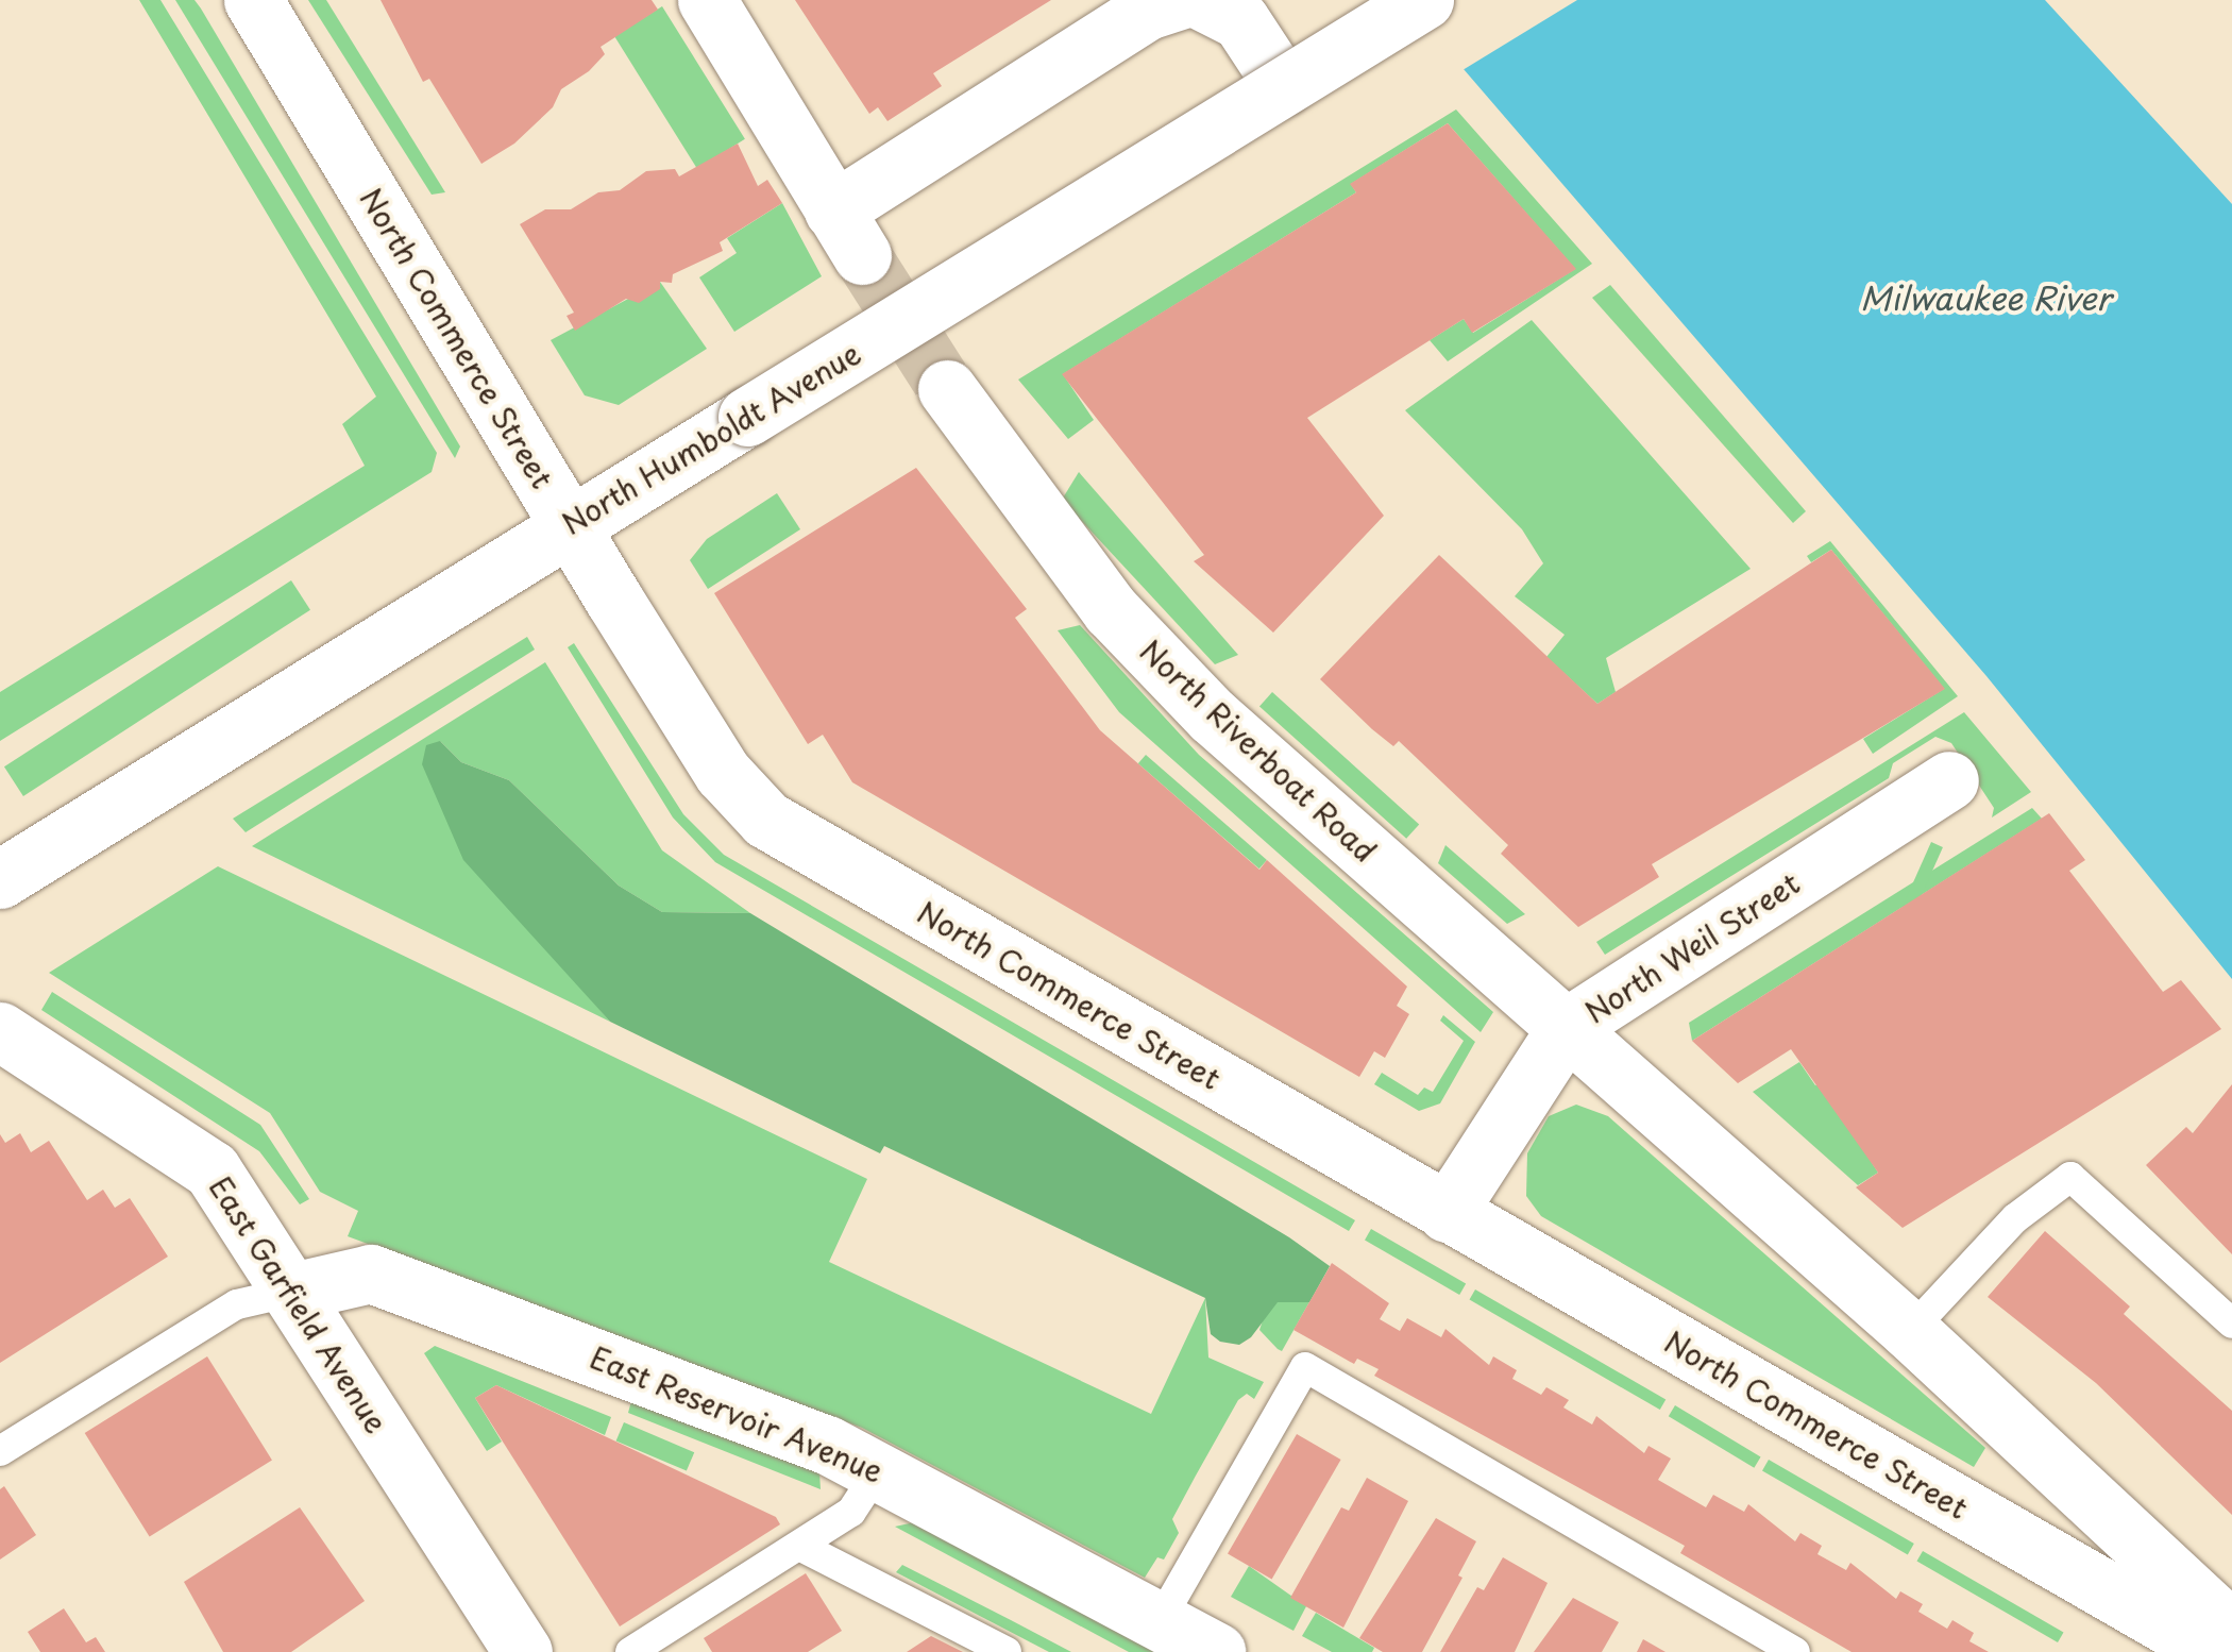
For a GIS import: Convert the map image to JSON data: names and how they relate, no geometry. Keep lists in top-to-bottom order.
{
  "streets": {
    "street": [
      "North Commerce Street",
      "North Humboldt Avenue",
      "North Riverboat Road",
      "North Weil Street",
      "East Garfield Avenue",
      "East Reservoir Avenue"
    ]
  },
  "crossings": [
    ["North Commerce Street", "North Humboldt Avenue"],
    ["North Commerce Street", "North Weil Street"],
    ["North Riverboat Road", "North Weil Street"],
    ["East Garfield Avenue", "East Reservoir Avenue"]
  ],
  "water": ["Milwaukee River"]
}
